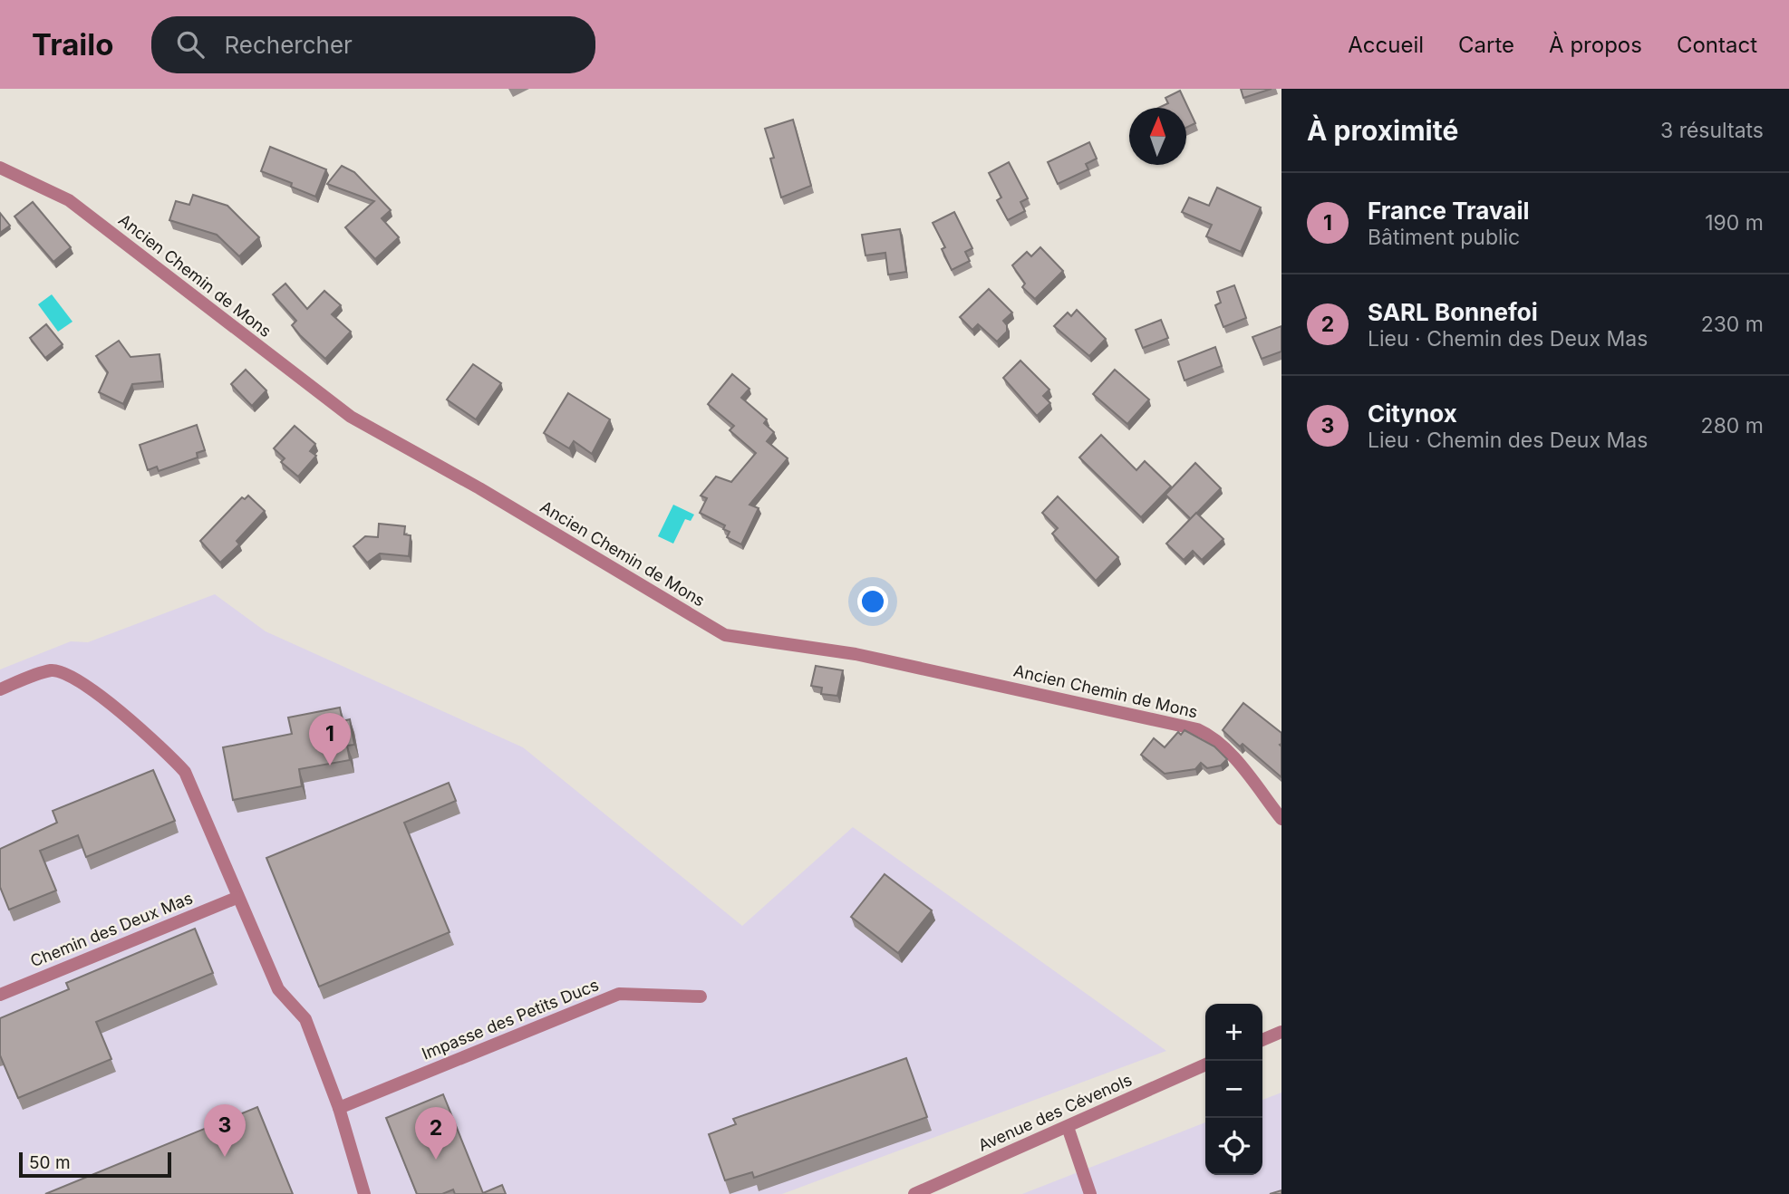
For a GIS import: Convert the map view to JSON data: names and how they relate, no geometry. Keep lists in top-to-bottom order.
{
  "streets": {
    "street": [
      "Ancien Chemin de Mons",
      "Chemin des Deux Mas",
      "Impasse des Petits Ducs",
      "Avenue des Cévenols"
    ]
  },
  "scale_bar": "50 m",
  "north": "top",
  "page": {
    "header": "Trailo",
    "search": "Rechercher",
    "nav": [
      "Accueil",
      "Carte",
      "À propos",
      "Contact"
    ],
    "heading": ["À proximité", "3 résultats"],
    "list": [
      {
        "mark": "1",
        "name": "France Travail",
        "note": "Bâtiment public",
        "value": "190 m"
      },
      {
        "mark": "2",
        "name": "SARL Bonnefoi",
        "note": "Lieu · Chemin des Deux Mas",
        "value": "230 m"
      },
      {
        "mark": "3",
        "name": "Citynox",
        "note": "Lieu · Chemin des Deux Mas",
        "value": "280 m"
      }
    ],
    "pins": ["1", "3", "2"],
    "map_buttons": ["+", "−"],
    "scale": "50 m"
  }
}
